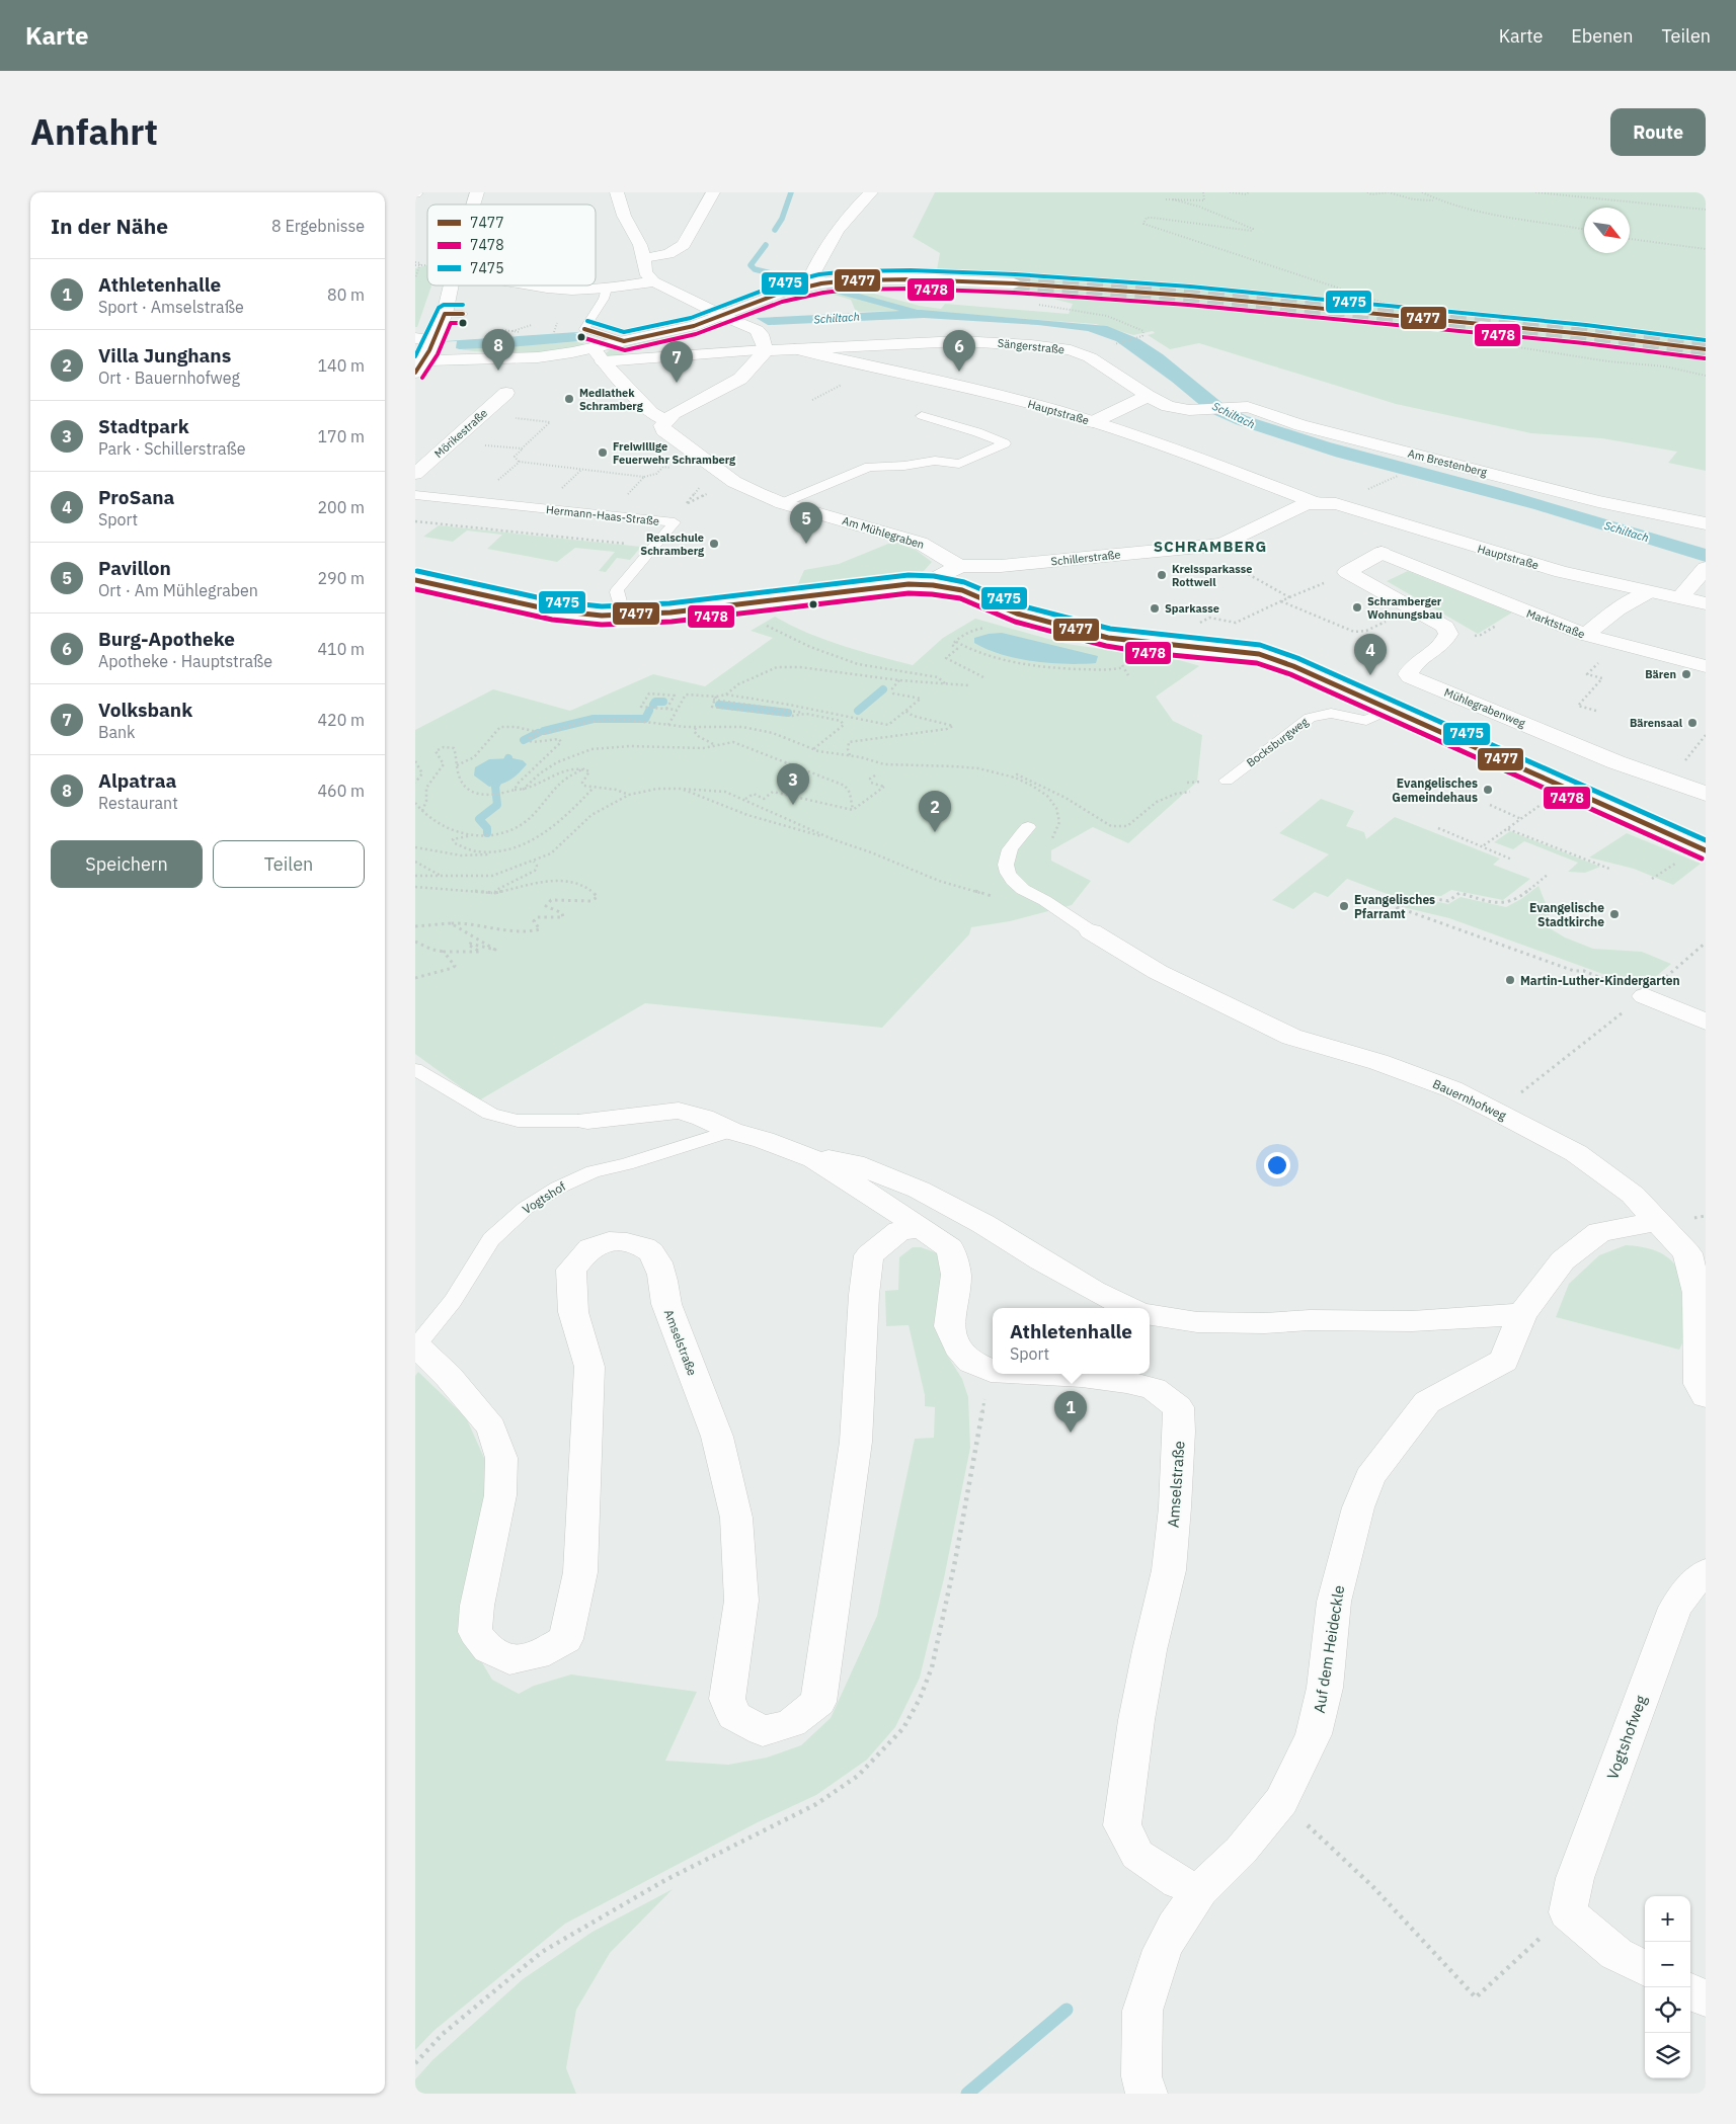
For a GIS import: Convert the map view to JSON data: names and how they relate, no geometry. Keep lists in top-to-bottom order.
{
  "streets": {
    "street": [
      "Sängerstraße",
      "Hauptstraße",
      "Mörikestraße",
      "Am Brestenberg",
      "Am Mühlegraben",
      "Schillerstraße",
      "Marktstraße",
      "Mühlegrabenweg",
      "Bauernhofweg",
      "Amselstraße",
      "Auf dem Heideckle",
      "Vogtshofweg"
    ],
    "lane": ["Hermann-Haas-Straße", "Bocksburgweg", "Vogtshof"]
  },
  "crossings": [
    ["Sängerstraße", "Hauptstraße"],
    ["Sängerstraße", "Am Brestenberg"],
    ["Hauptstraße", "Schillerstraße"],
    ["Am Mühlegraben", "Schillerstraße"],
    ["Bauernhofweg", "Auf dem Heideckle"],
    ["Vogtshof", "Amselstraße"],
    ["Amselstraße", "Auf dem Heideckle"]
  ],
  "districts": ["SCHRAMBERG"],
  "water": ["Schiltach"],
  "places": [
    "Mediathek Schramberg",
    "Freiwillige Feuerwehr Schramberg",
    "Realschule Schramberg",
    "Kreissparkasse Rottweil",
    "Schramberger Wohnungsbau",
    "Sparkasse",
    "Bären",
    "Bärensaal",
    "Evangelisches Gemeindehaus",
    "Evangelisches Pfarramt",
    "Evangelische Stadtkirche",
    "Martin-Luther-Kindergarten"
  ],
  "lines": ["transit line 7475", "transit line 7477", "transit line 7478"],
  "legend": ["7477", "7478", "7475"],
  "north": "bottom right",
  "page": {
    "header": "Karte",
    "nav": ["Karte", "Ebenen", "Teilen"],
    "title": "Anfahrt",
    "buttons": [
      "Route",
      ["Speichern", "Teilen"]
    ],
    "heading": ["In der Nähe", "8 Ergebnisse"],
    "list": [
      {
        "mark": "1",
        "name": "Athletenhalle",
        "note": "Sport · Amselstraße",
        "value": "80 m"
      },
      {
        "mark": "2",
        "name": "Villa Junghans",
        "note": "Ort · Bauernhofweg",
        "value": "140 m"
      },
      {
        "mark": "3",
        "name": "Stadtpark",
        "note": "Park · Schillerstraße",
        "value": "170 m"
      },
      {
        "mark": "4",
        "name": "ProSana",
        "note": "Sport",
        "value": "200 m"
      },
      {
        "mark": "5",
        "name": "Pavillon",
        "note": "Ort · Am Mühlegraben",
        "value": "290 m"
      },
      {
        "mark": "6",
        "name": "Burg-Apotheke",
        "note": "Apotheke · Hauptstraße",
        "value": "410 m"
      },
      {
        "mark": "7",
        "name": "Volksbank",
        "note": "Bank",
        "value": "420 m"
      },
      {
        "mark": "8",
        "name": "Alpatraa",
        "note": "Restaurant",
        "value": "460 m"
      }
    ],
    "pins": [
      "8",
      "6",
      "7",
      "5",
      "4",
      "3",
      "2",
      "1"
    ],
    "popup": ["Athletenhalle", "Sport"],
    "map_buttons": ["+", "−"]
  }
}
